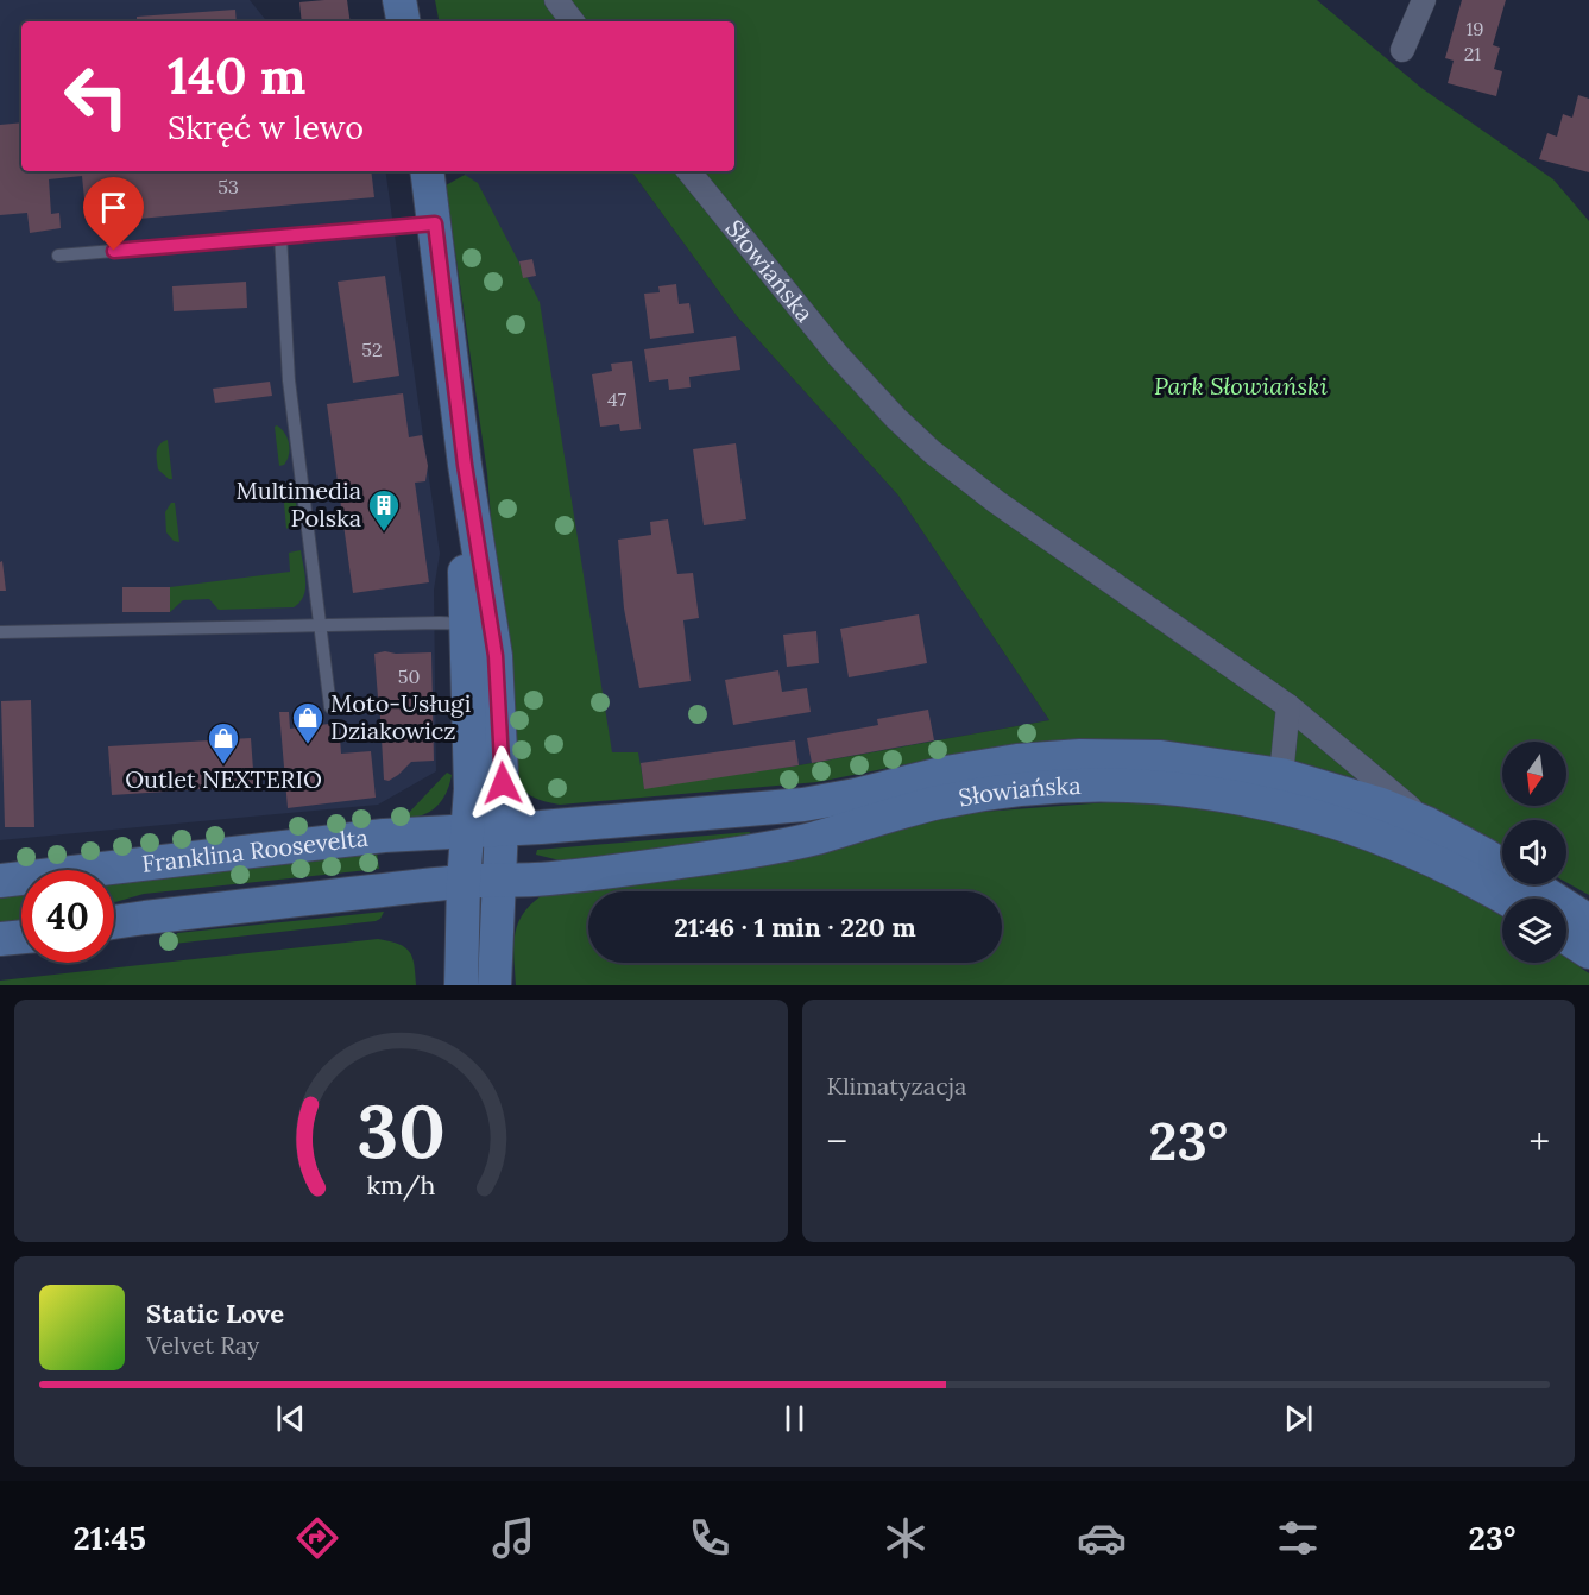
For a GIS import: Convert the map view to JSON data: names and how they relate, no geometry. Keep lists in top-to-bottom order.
{
  "streets": {
    "main road": ["Słowiańska", "Franklina Roosevelta"]
  },
  "crossings": [
    ["Słowiańska", "Franklina Roosevelta"]
  ],
  "parks": ["Park Słowiański"],
  "places": {
    "building": ["Multimedia Polska"],
    "shop": ["Moto-Usługi Dziakowicz", "Outlet NEXTERIO"]
  },
  "house_numbers": [
    "19",
    "21",
    "53",
    "52",
    "47",
    "50"
  ],
  "north": "bottom",
  "page": {
    "turn": ["140 m", "Skręć w lewo"],
    "limit": "40",
    "trip": "21:46 · 1 min · 220 m",
    "tile": "Klimatyzacja",
    "heat": ["−", "23°", "+"],
    "song": ["Static Love", "Velvet Ray"],
    "tabs": ["21:45", "23°"],
    "gauge": ["30", "km/h"]
  }
}
